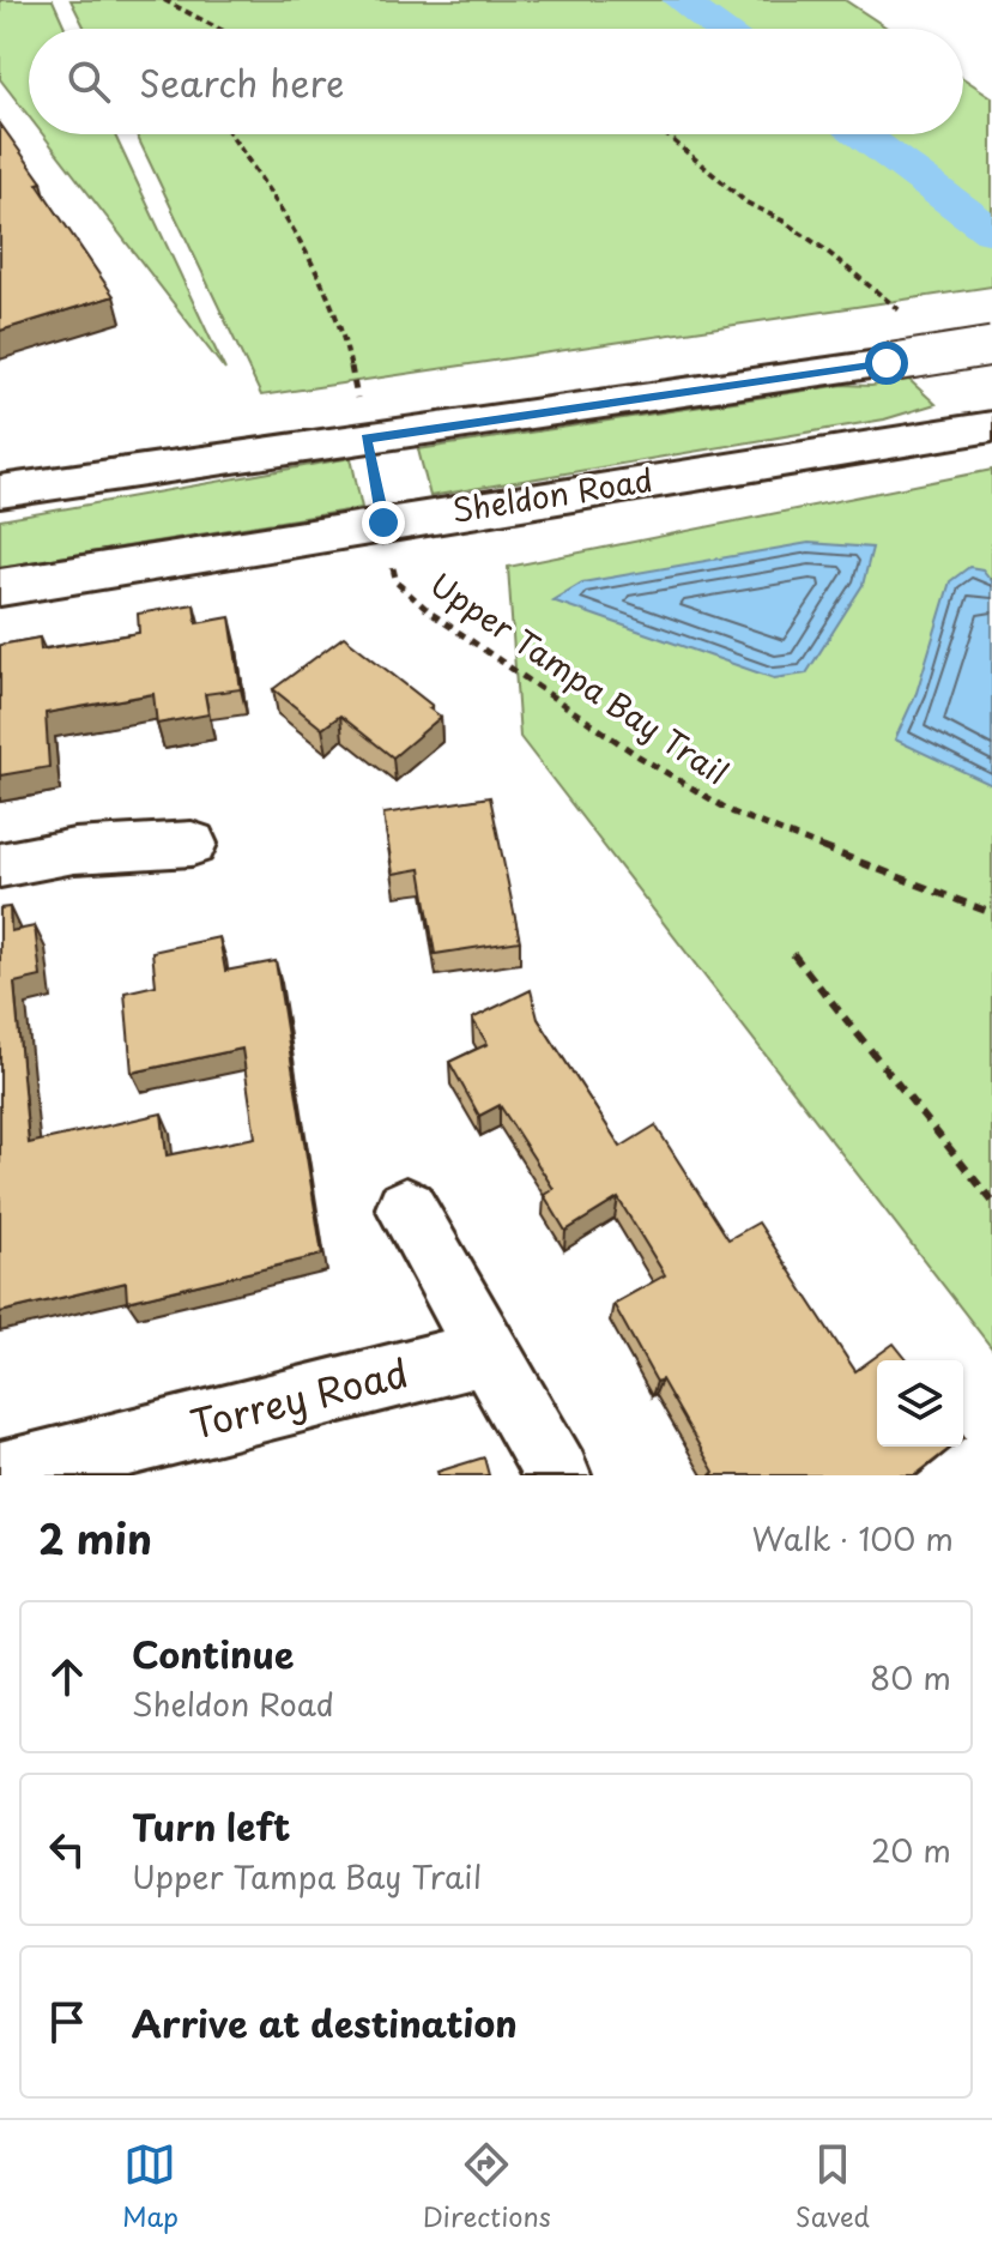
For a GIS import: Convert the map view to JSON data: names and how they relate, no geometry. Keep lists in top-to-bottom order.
{
  "streets": {
    "main road": ["Sheldon Road"],
    "street": ["Torrey Road"],
    "path": ["Upper Tampa Bay Trail"]
  },
  "crossings": [
    ["Sheldon Road", "Upper Tampa Bay Trail"]
  ],
  "page": {
    "search": "Search here",
    "heading": ["2 min", "Walk · 100 m"],
    "list": [
      ["Continue", "Sheldon Road", "80 m"],
      ["Turn left", "Upper Tampa Bay Trail", "20 m"],
      "Arrive at destination"
    ],
    "nav": ["Map", "Directions", "Saved"]
  }
}
